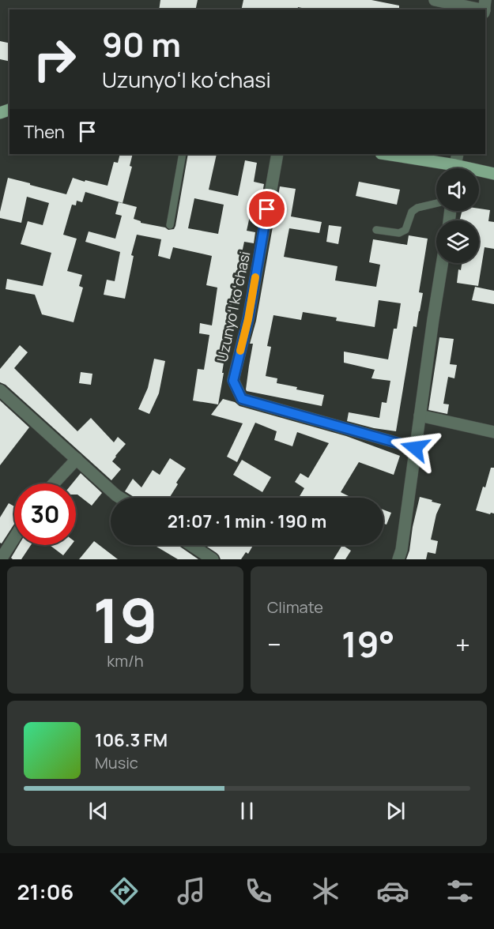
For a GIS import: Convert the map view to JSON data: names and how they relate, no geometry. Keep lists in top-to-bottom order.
{
  "streets": {
    "street": ["Uzunyoʻl koʻchasi"]
  },
  "page": {
    "turn": ["90 m", "Uzunyoʻl koʻchasi"],
    "then": "Then",
    "limit": "30",
    "trip": "21:07 · 1 min · 190 m",
    "tile": [
      ["19", "km/h"],
      "Climate"
    ],
    "heat": ["−", "19°", "+"],
    "song": ["106.3 FM", "Music"],
    "tabs": "21:06"
  }
}
